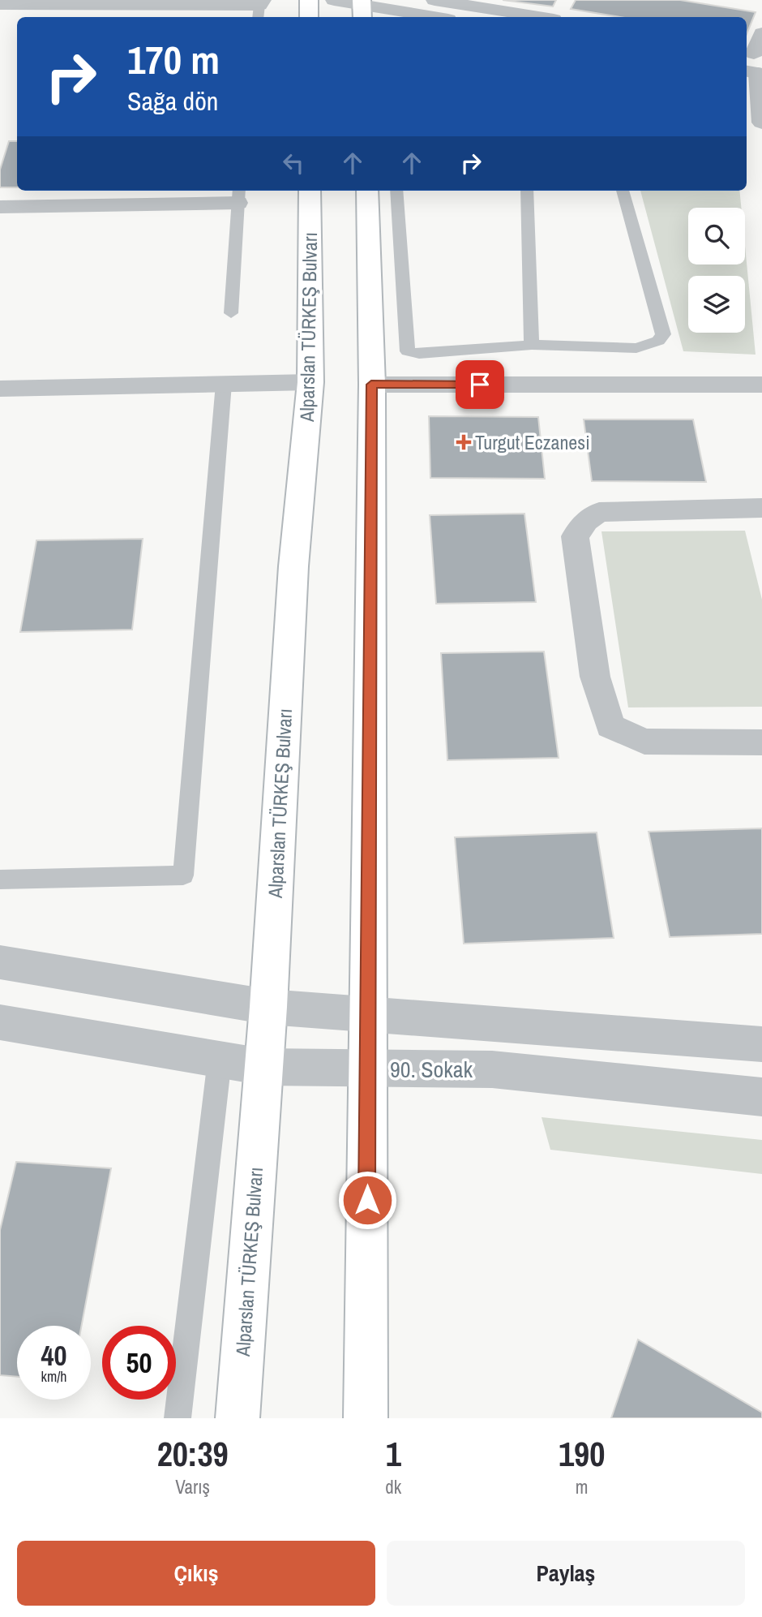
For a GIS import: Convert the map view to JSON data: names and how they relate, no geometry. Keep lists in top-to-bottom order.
{
  "streets": {
    "main road": ["Alparslan TÜRKEŞ Bulvarı"],
    "street": ["90. Sokak"]
  },
  "crossings": [
    ["Alparslan TÜRKEŞ Bulvarı", "90. Sokak"]
  ],
  "places": {
    "health": ["Turgut Eczanesi"]
  },
  "page": {
    "turn": ["170 m", "Sağa dön"],
    "speed": "40 km/h",
    "limit": "50",
    "eta": [
      "20:39",
      "Varış",
      "1",
      "dk",
      "190",
      "m"
    ],
    "buttons": ["Çıkış", "Paylaş"]
  }
}
